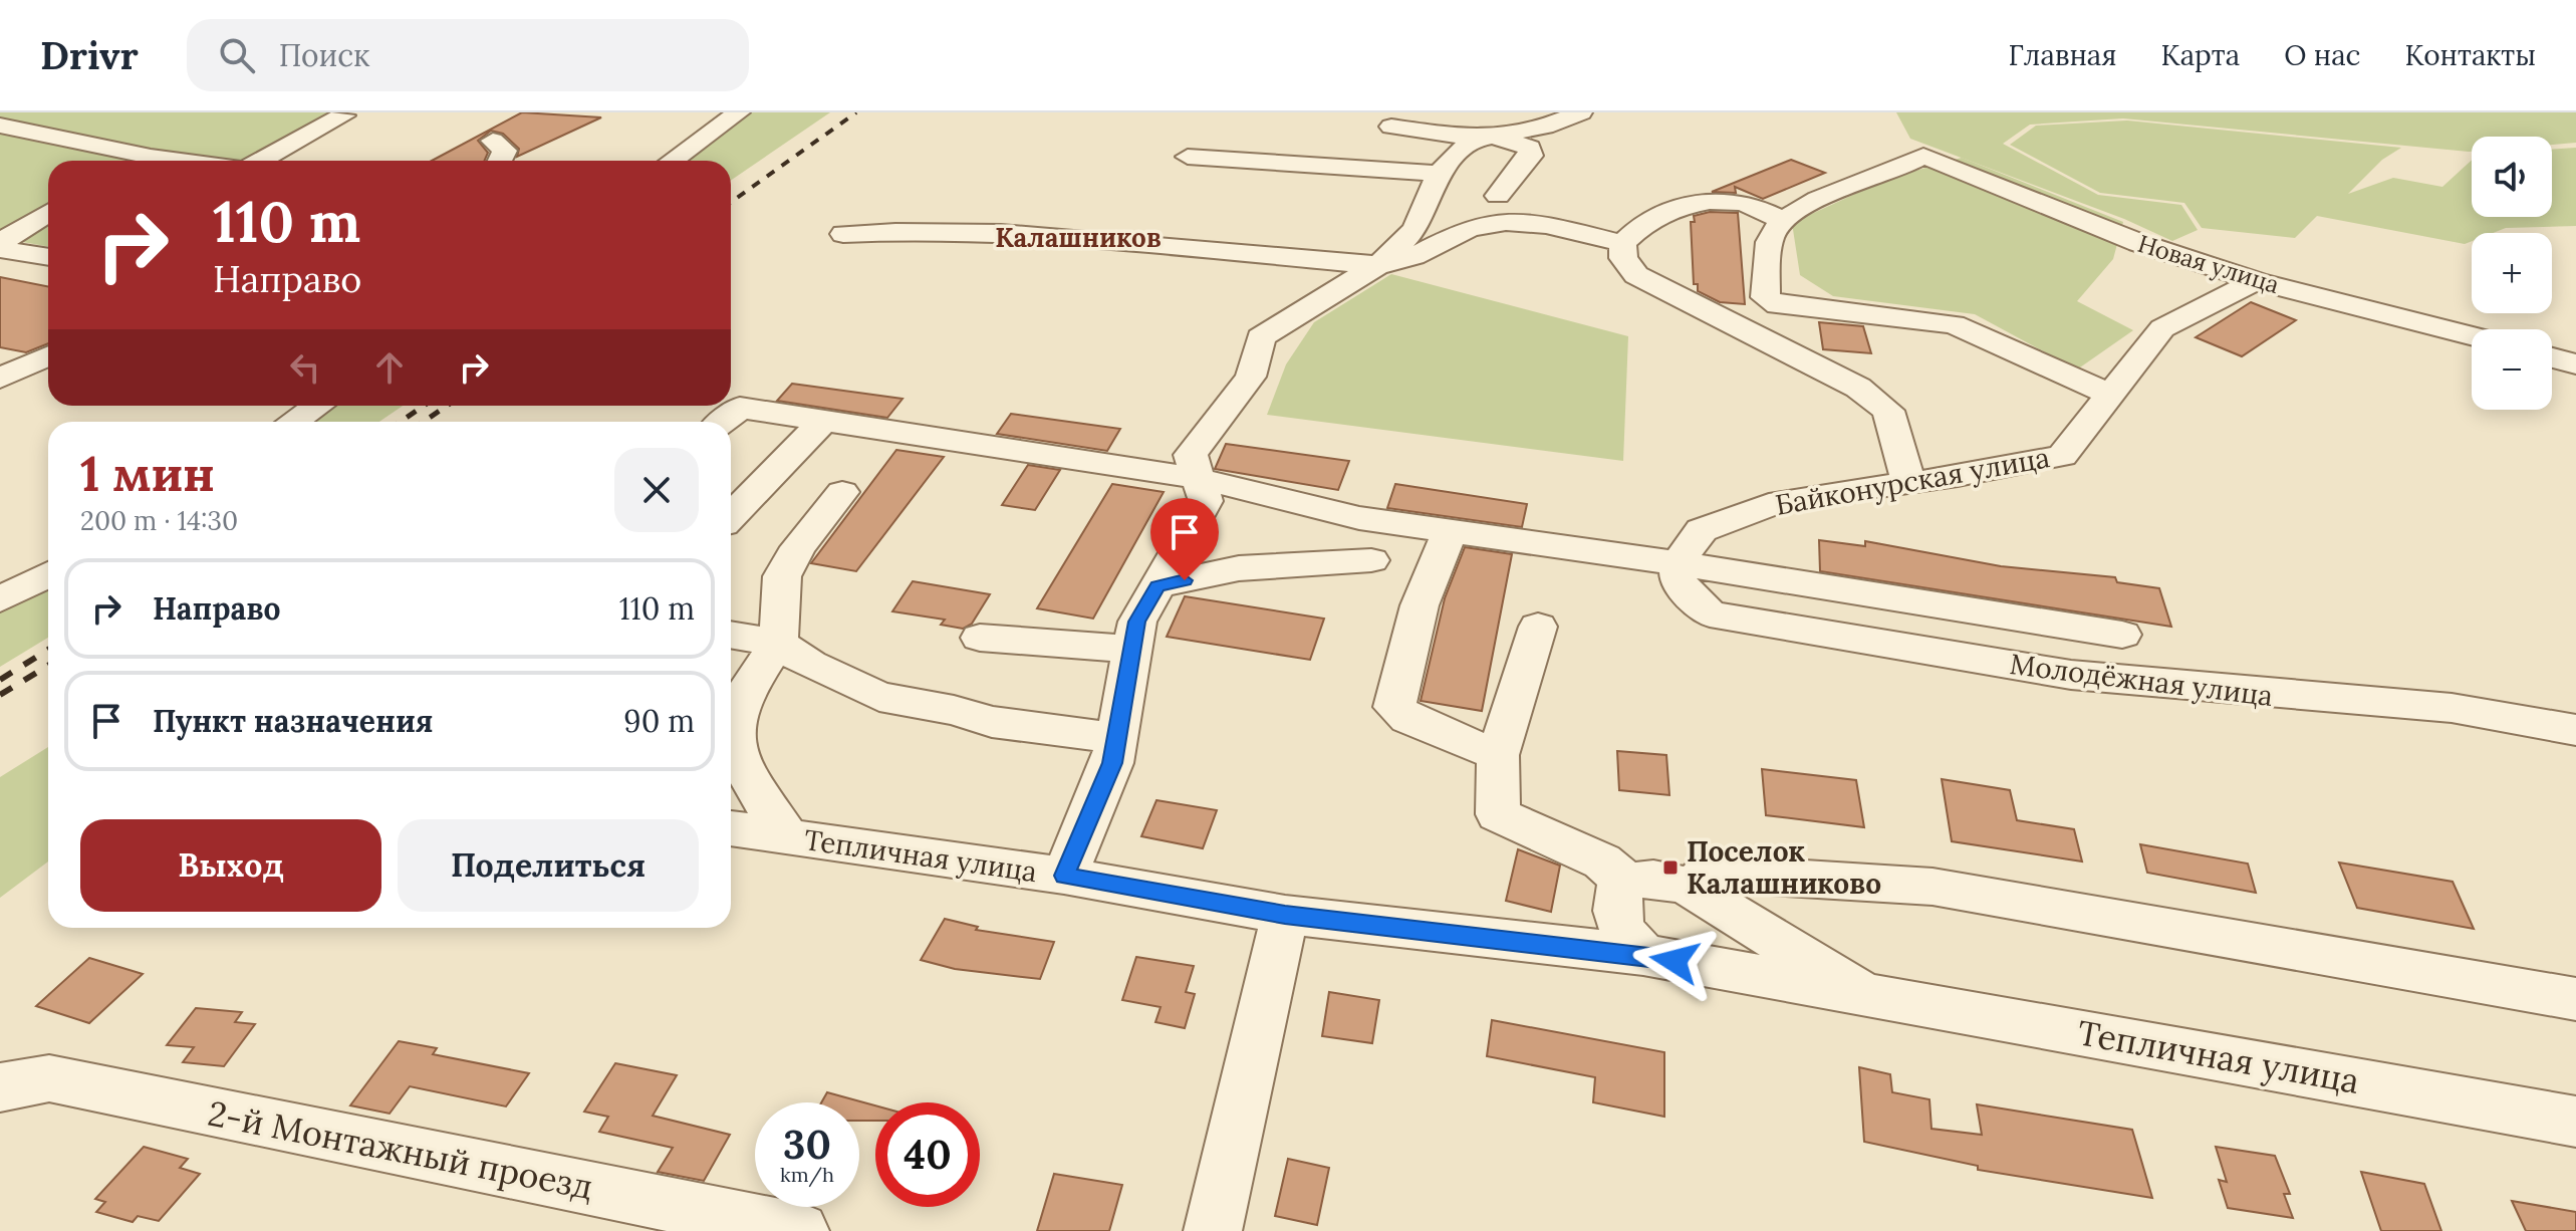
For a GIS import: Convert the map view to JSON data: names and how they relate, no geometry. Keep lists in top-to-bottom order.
{
  "streets": {
    "street": [
      "Новая улица",
      "Байконурская улица",
      "Молодёжная улица",
      "Тепличная улица",
      "2-й Монтажный проезд"
    ]
  },
  "crossings": [
    ["Новая улица", "Байконурская улица"],
    ["Байконурская улица", "Молодёжная улица"]
  ],
  "districts": ["Калашников"],
  "places": {
    "transit": ["Поселок Калашниково"]
  },
  "page": {
    "header": "Drivr",
    "search": "Поиск",
    "nav": [
      "Главная",
      "Карта",
      "О нас",
      "Контакты"
    ],
    "map_buttons": ["+", "−"],
    "turn": ["110 m", "Направо"],
    "heading": ["1 мин", "200 m · 14:30"],
    "list": [
      {
        "name": "Направо",
        "value": "110 m"
      },
      {
        "name": "Пункт назначения",
        "value": "90 m"
      }
    ],
    "buttons": ["Выход", "Поделиться"],
    "speed": "30 km/h",
    "limit": "40"
  }
}
